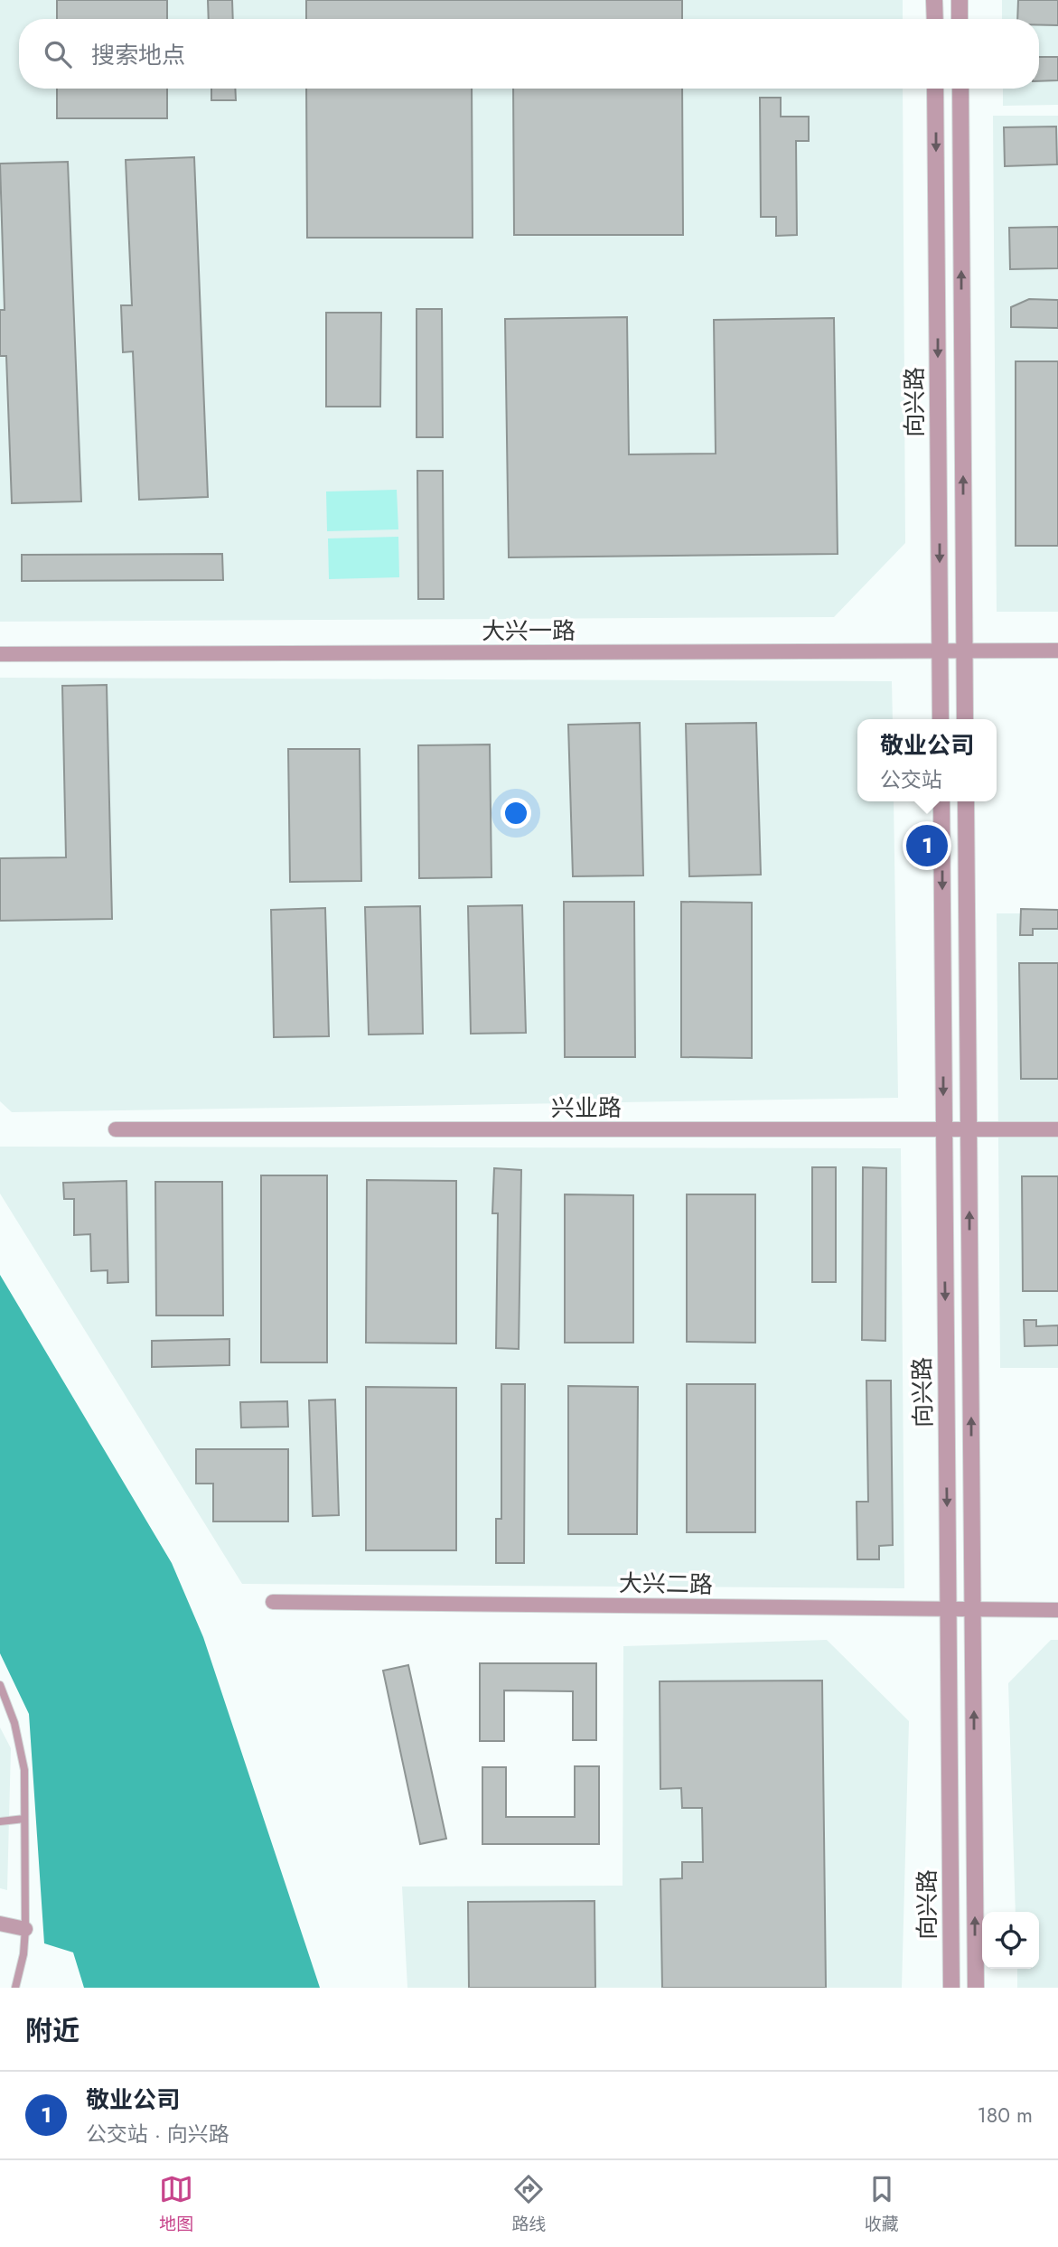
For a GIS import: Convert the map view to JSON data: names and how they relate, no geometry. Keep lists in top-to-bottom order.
{
  "streets": {
    "street": [
      "向兴路",
      "大兴一路",
      "兴业路",
      "大兴二路"
    ]
  },
  "crossings": [
    ["向兴路", "大兴一路"],
    ["向兴路", "兴业路"],
    ["向兴路", "大兴二路"]
  ],
  "page": {
    "search": "搜索地点",
    "popup": ["敬业公司", "公交站"],
    "pins": "1",
    "heading": "附近",
    "list": [
      {
        "mark": "1",
        "name": "敬业公司",
        "note": "公交站 · 向兴路",
        "value": "180 m"
      }
    ],
    "nav": ["地图", "路线", "收藏"]
  }
}
